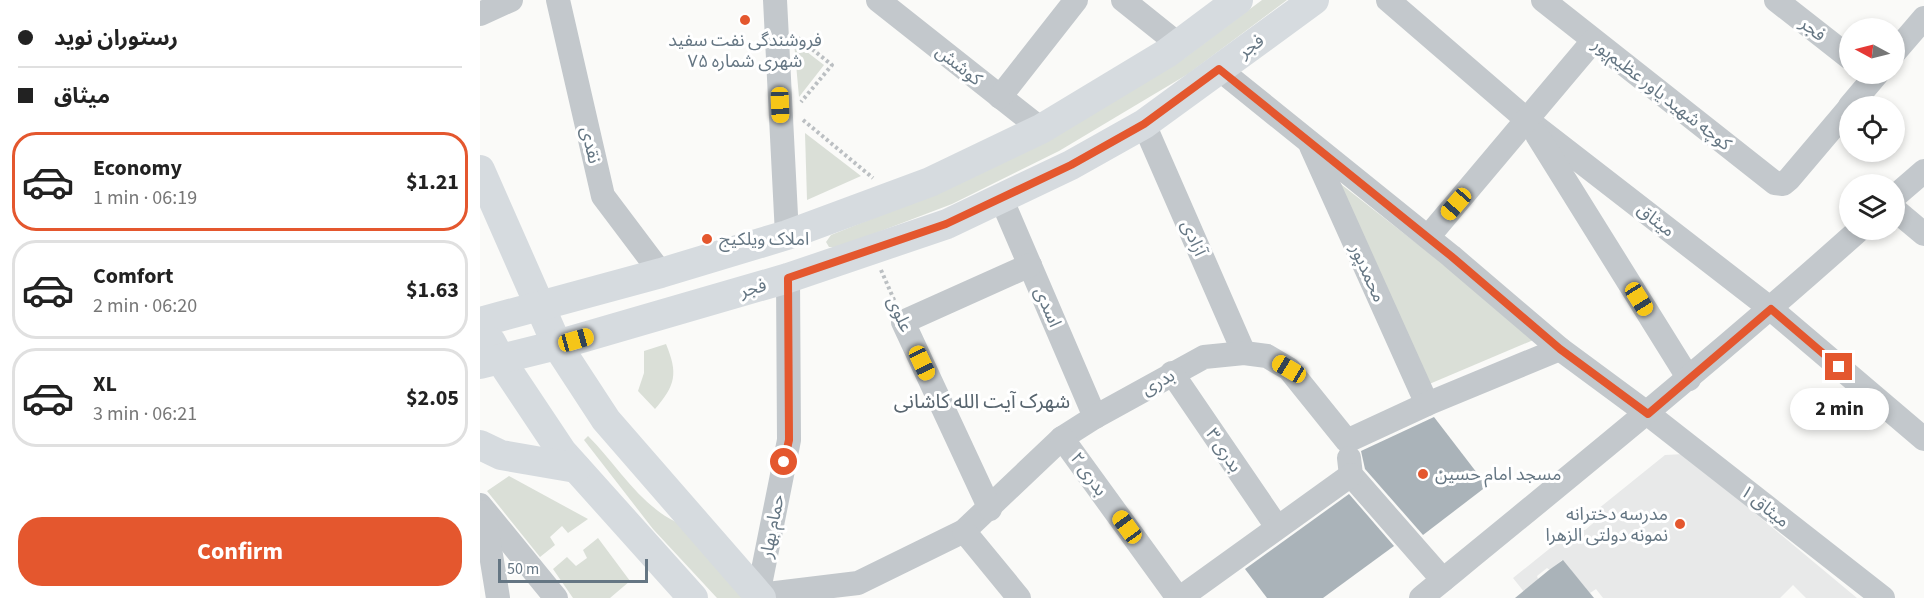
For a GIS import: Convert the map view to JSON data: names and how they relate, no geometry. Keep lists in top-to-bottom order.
{
  "streets": {
    "main road": ["فجر"],
    "street": [
      "کوشش",
      "کوچه شهید یاور عظیم‌پور",
      "نقدی",
      "میثاق",
      "آزادی",
      "محمدپور",
      "اسدی",
      "علوی",
      "بدری",
      "بدری ۳",
      "بدری ۲",
      "میثاق ۱",
      "حمام بهار"
    ]
  },
  "crossings": [
    ["فجر", "آزادی"],
    ["فجر", "اسدی"],
    ["فجر", "علوی"],
    ["فجر", "حمام بهار"],
    ["آزادی", "بدری"],
    ["اسدی", "بدری"],
    ["علوی", "بدری"],
    ["بدری", "بدری ۳"],
    ["بدری", "بدری ۲"],
    ["بدری", "حمام بهار"]
  ],
  "districts": ["شهرک آیت الله کاشانی"],
  "places": [
    "فروشندگی نفت سفید شهری شماره ۷۵",
    "املاک ویلکیج",
    "مسجد امام حسین",
    "مدرسه دخترانه نمونه دولتی الزهرا"
  ],
  "scale_bar": "50 m",
  "north": "left",
  "page": {
    "banner": ["رستوران نوید", "میثاق"],
    "list": [
      {
        "name": "Economy",
        "note": "1 min · 06:19",
        "value": "$1.21"
      },
      {
        "name": "Comfort",
        "note": "2 min · 06:20",
        "value": "$1.63"
      },
      {
        "name": "XL",
        "note": "3 min · 06:21",
        "value": "$2.05"
      }
    ],
    "bubble": "2 min",
    "buttons": "Confirm",
    "scale": "50 m"
  }
}
